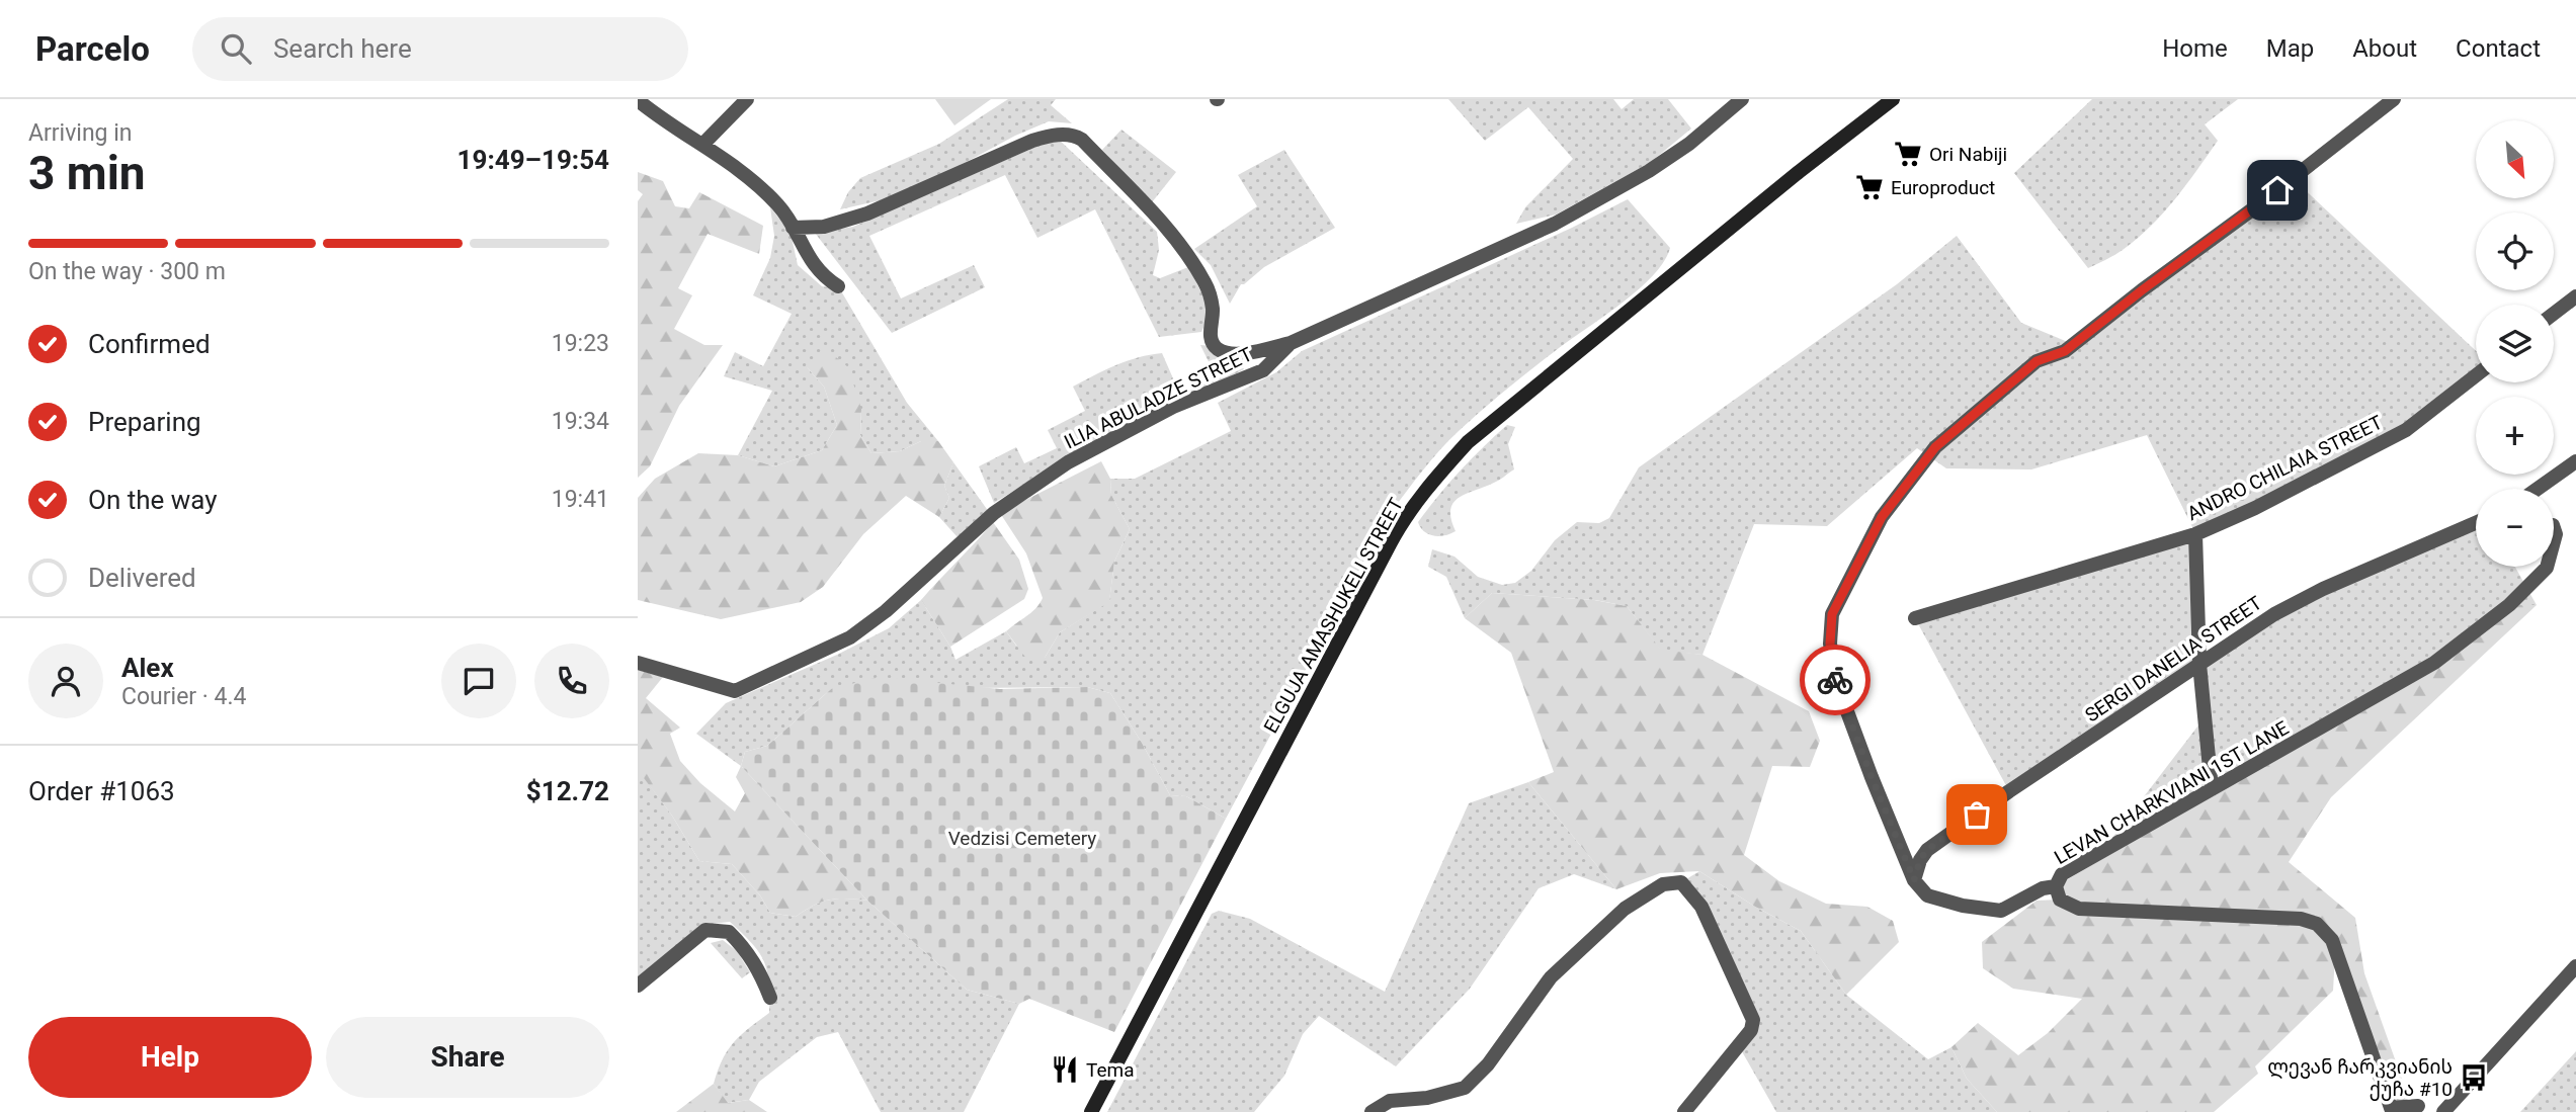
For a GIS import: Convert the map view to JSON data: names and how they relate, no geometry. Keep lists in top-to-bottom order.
{
  "streets": {
    "main road": ["ELGUJA AMASHUKELI STREET"],
    "street": [
      "ILIA ABULADZE STREET",
      "ANDRO CHILAIA STREET",
      "SERGI DANELIA STREET",
      "LEVAN CHARKVIANI 1ST LANE"
    ]
  },
  "parks": ["Vedzisi Cemetery"],
  "places": {
    "supermarket": ["Ori Nabiji", "Europroduct"],
    "restaurant": ["Tema"],
    "bus stop": ["ლევან ჩარკვიანის ქუჩა #10"]
  },
  "north": "bottom right",
  "page": {
    "header": "Parcelo",
    "search": "Search here",
    "nav": [
      "Home",
      "Map",
      "About",
      "Contact"
    ],
    "heading": ["3 min", "Arriving in", "19:49–19:54"],
    "panel": [
      "Alex",
      "Courier · 4.4",
      "Order #1063",
      "$12.72"
    ],
    "map_buttons": ["+", "−"],
    "bar": "On the way · 300 m",
    "list": [
      ["Confirmed", "19:23"],
      ["Preparing", "19:34"],
      ["On the way", "19:41"],
      "Delivered"
    ],
    "buttons": ["Help", "Share"]
  }
}
